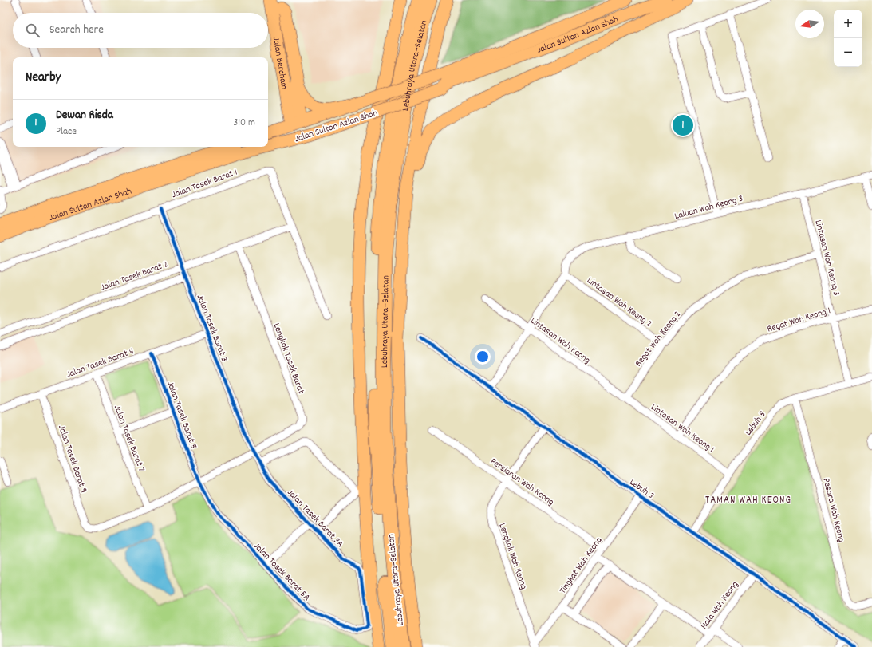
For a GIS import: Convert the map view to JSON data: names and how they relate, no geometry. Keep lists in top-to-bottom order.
{
  "streets": {
    "highway": ["Lebuhraya Utara–Selatan"],
    "main road": ["Jalan Sultan Azlan Shah", "Jalan Bercham"],
    "street": [
      "Jalan Tasek Barat 1",
      "Laluan Wah Keong 3",
      "Lintasan Wah Keong 3",
      "Jalan Tasek Barat 2",
      "Lintasan Wah Keong 2",
      "Regat Wah Keong 1",
      "Jalan Tasek Barat 3",
      "Regat Wah Keong 2",
      "Lintasan Wah Keong",
      "Lengkok Tasek Barat",
      "Jalan Tasek Barat 4",
      "Jalan Tasek Barat 5",
      "Lebuh 5",
      "Lintasan Wah Keong 1",
      "Jalan Tasek Barat 7",
      "Jalan Tasek Barat 9",
      "Persiaran Wah Keong",
      "Lebuh 3",
      "Pesara Wah Keong",
      "Jalan Tasek Barat 3A",
      "Lengkok Wah Keong",
      "Tingkat Wah Keong",
      "Jalan Tasek Barat 5A",
      "Hala Wah Keong"
    ]
  },
  "crossings": [
    ["Jalan Sultan Azlan Shah", "Jalan Bercham"],
    ["Jalan Tasek Barat 1", "Jalan Tasek Barat 2"],
    ["Jalan Tasek Barat 1", "Jalan Tasek Barat 3"],
    ["Laluan Wah Keong 3", "Lintasan Wah Keong 3"],
    ["Laluan Wah Keong 3", "Lintasan Wah Keong 2"],
    ["Laluan Wah Keong 3", "Lintasan Wah Keong"],
    ["Laluan Wah Keong 3", "Lebuh 3"],
    ["Lintasan Wah Keong 3", "Regat Wah Keong 1"],
    ["Lintasan Wah Keong 3", "Regat Wah Keong 2"],
    ["Lintasan Wah Keong 3", "Lebuh 5"],
    ["Jalan Tasek Barat 2", "Jalan Tasek Barat 3"],
    ["Jalan Tasek Barat 2", "Lengkok Tasek Barat"],
    ["Lintasan Wah Keong 2", "Regat Wah Keong 2"],
    ["Regat Wah Keong 1", "Lintasan Wah Keong 1"],
    ["Jalan Tasek Barat 3", "Lengkok Tasek Barat"],
    ["Jalan Tasek Barat 3", "Jalan Tasek Barat 4"],
    ["Jalan Tasek Barat 3", "Jalan Tasek Barat 3A"],
    ["Regat Wah Keong 2", "Lintasan Wah Keong"],
    ["Regat Wah Keong 2", "Lintasan Wah Keong 1"],
    ["Lintasan Wah Keong", "Lintasan Wah Keong 1"],
    ["Lengkok Tasek Barat", "Jalan Tasek Barat 5"],
    ["Lengkok Tasek Barat", "Jalan Tasek Barat 7"],
    ["Lengkok Tasek Barat", "Jalan Tasek Barat 9"],
    ["Lengkok Tasek Barat", "Jalan Tasek Barat 3A"],
    ["Lengkok Tasek Barat", "Jalan Tasek Barat 5A"],
    ["Jalan Tasek Barat 4", "Jalan Tasek Barat 5"],
    ["Jalan Tasek Barat 4", "Jalan Tasek Barat 7"],
    ["Jalan Tasek Barat 4", "Jalan Tasek Barat 9"],
    ["Jalan Tasek Barat 5", "Jalan Tasek Barat 5A"],
    ["Lebuh 5", "Lintasan Wah Keong 1"],
    ["Lebuh 5", "Lebuh 3"],
    ["Lebuh 5", "Pesara Wah Keong"],
    ["Persiaran Wah Keong", "Lengkok Wah Keong"],
    ["Persiaran Wah Keong", "Tingkat Wah Keong"],
    ["Lebuh 3", "Lengkok Wah Keong"],
    ["Lebuh 3", "Tingkat Wah Keong"],
    ["Lebuh 3", "Hala Wah Keong"],
    ["Jalan Tasek Barat 3A", "Jalan Tasek Barat 5A"],
    ["Lengkok Wah Keong", "Tingkat Wah Keong"]
  ],
  "districts": ["TAMAN WAH KEONG"],
  "north": "left",
  "page": {
    "map_buttons": ["+", "−"],
    "search": "Search here",
    "heading": "Nearby",
    "list": [
      {
        "mark": "1",
        "name": "Dewan Risda",
        "note": "Place",
        "value": "310 m"
      }
    ],
    "pins": "1"
  }
}
